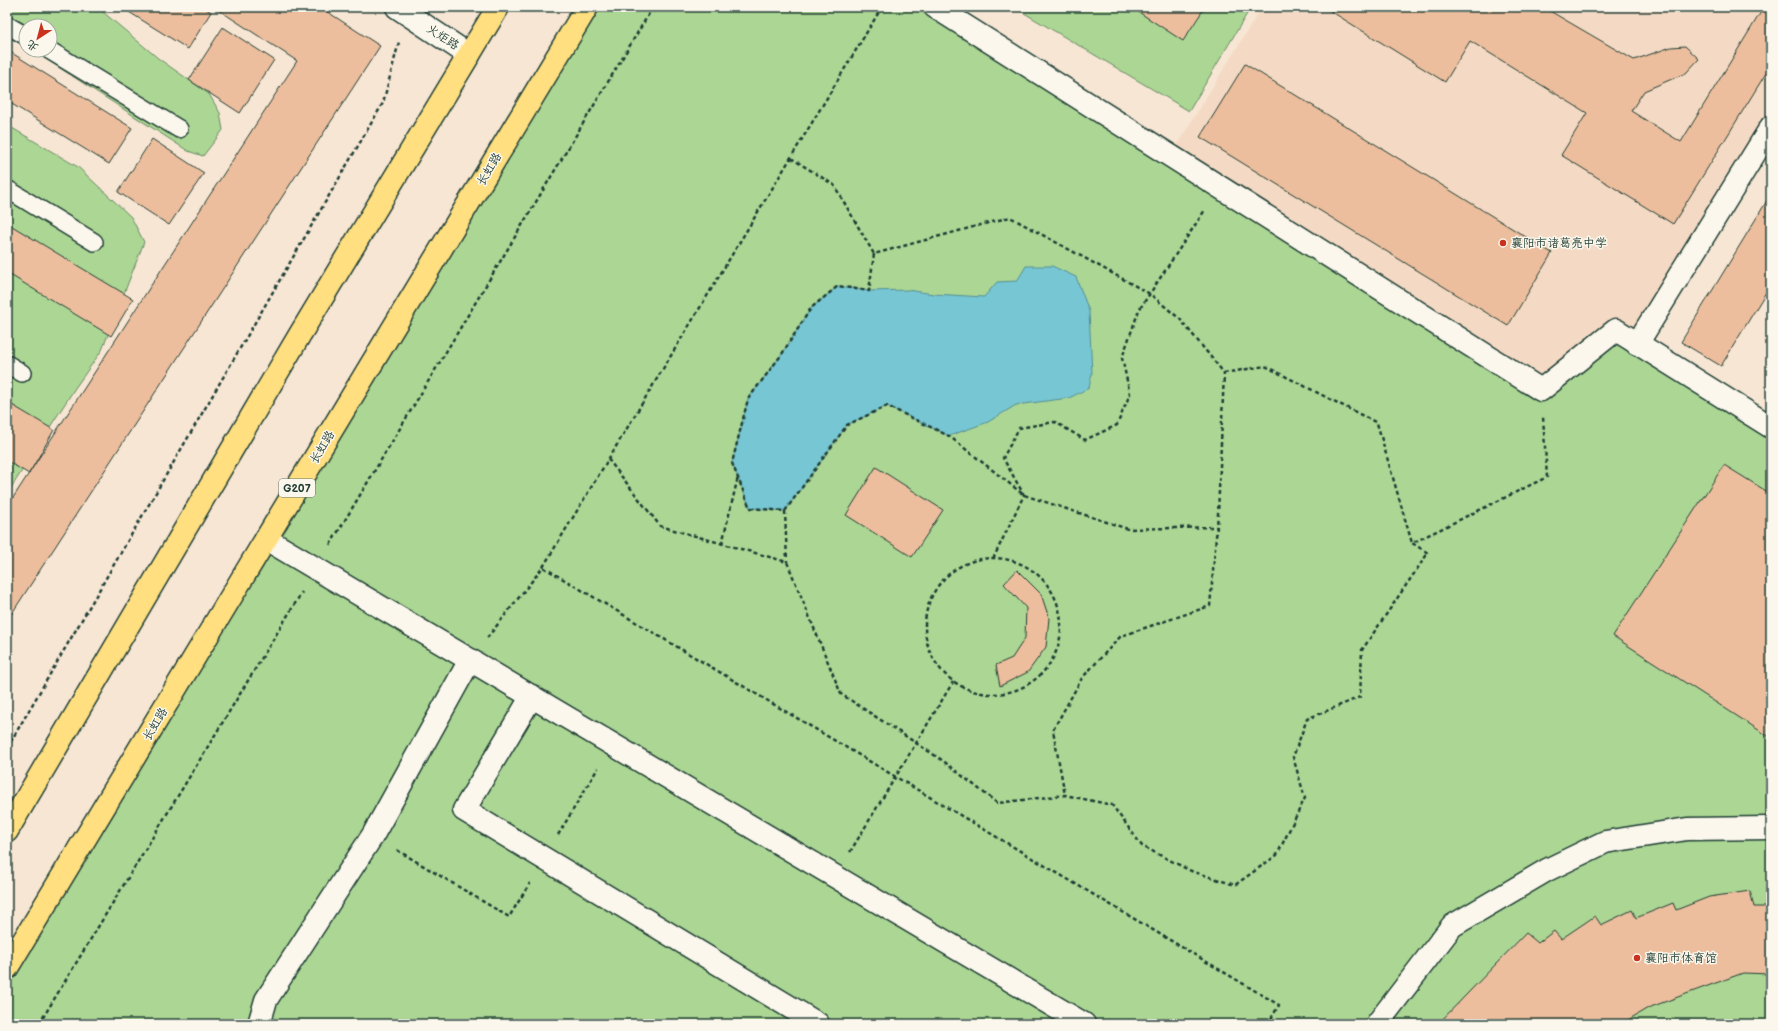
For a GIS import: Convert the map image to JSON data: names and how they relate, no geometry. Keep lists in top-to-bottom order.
{
  "streets": {
    "highway": ["长虹路", "G207"],
    "street": ["火炬路"]
  },
  "places": ["襄阳市诸葛亮中学", "襄阳市体育馆"],
  "north": "bottom left"
}
